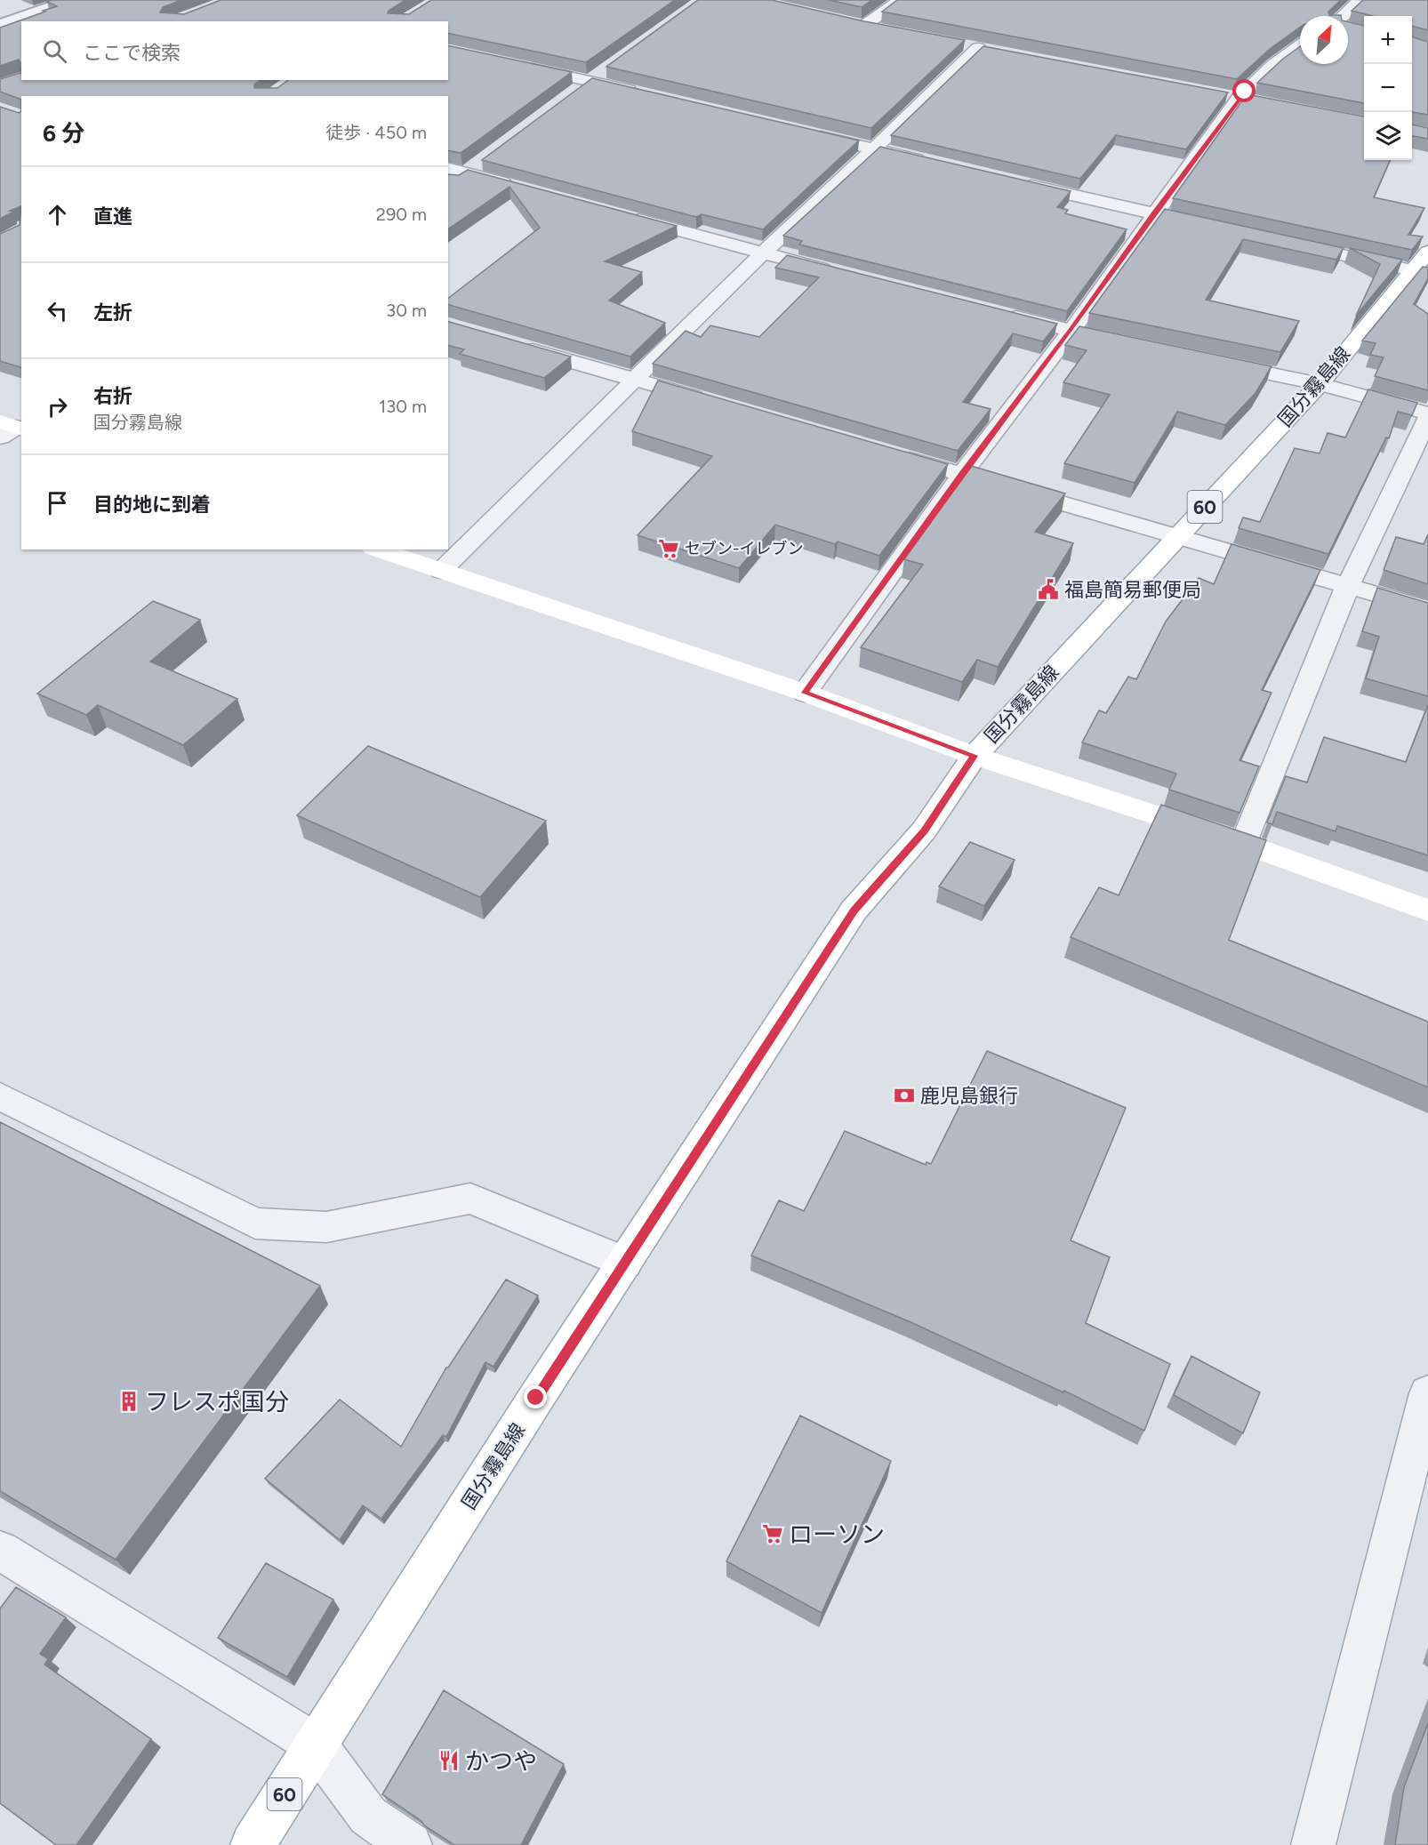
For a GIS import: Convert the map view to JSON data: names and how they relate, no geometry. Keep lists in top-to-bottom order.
{
  "streets": {
    "main road": ["国分霧島線", "60"]
  },
  "places": {
    "supermarket": ["セブン-イレブン", "ローソン"],
    "public building": ["福島簡易郵便局"],
    "bank": ["鹿児島銀行"],
    "building": ["フレスポ国分"],
    "restaurant": ["かつや"]
  },
  "north": "top right",
  "page": {
    "map_buttons": ["+", "−"],
    "search": "ここで検索",
    "heading": ["6 分", "徒歩 · 450 m"],
    "list": [
      ["直進", "290 m"],
      ["左折", "30 m"],
      ["右折", "国分霧島線", "130 m"],
      "目的地に到着"
    ]
  }
}
